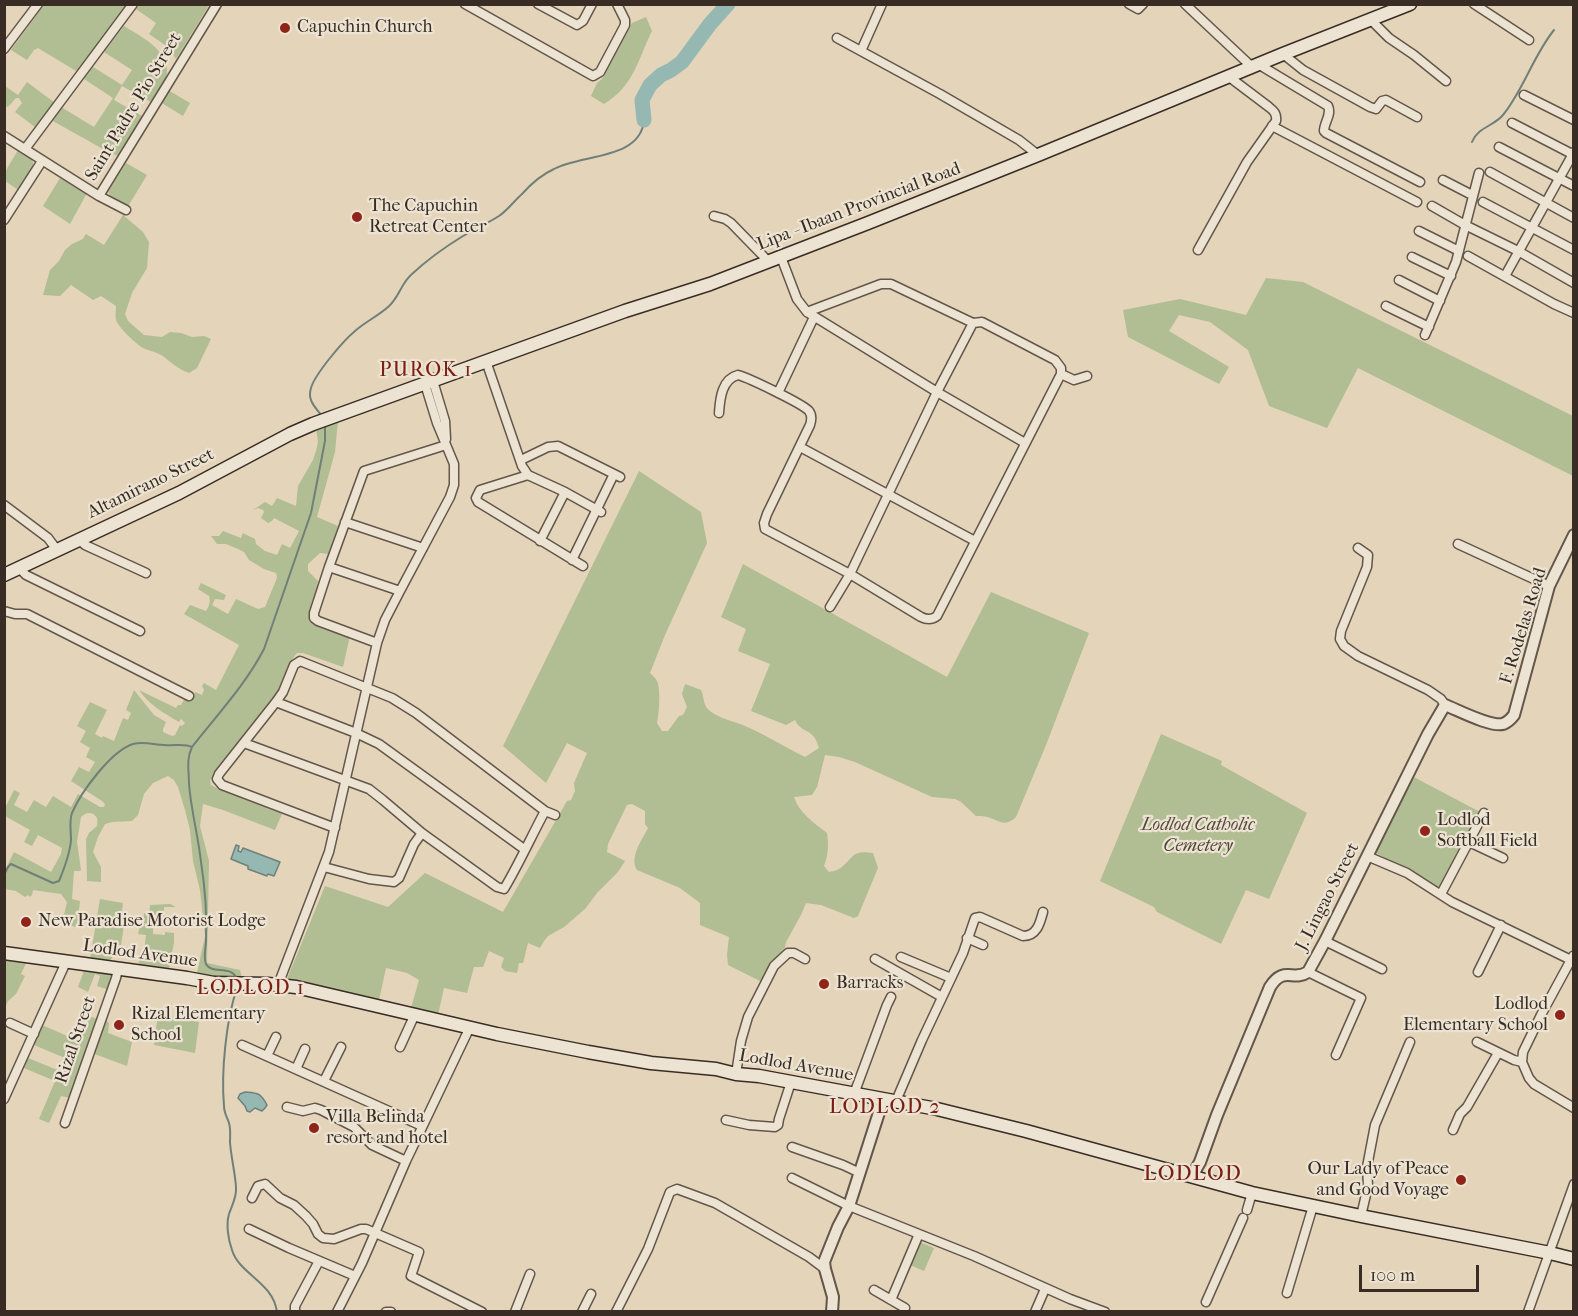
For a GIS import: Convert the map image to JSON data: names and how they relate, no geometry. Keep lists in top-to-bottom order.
{
  "streets": {
    "main road": ["Lipa - Ibaan Provincial Road", "Altamirano Street", "Lodlod Avenue"],
    "street": [
      "Saint Padre Pio Street",
      "F. Rodelas Road",
      "J. Lingao Street",
      "Rizal Street"
    ]
  },
  "crossings": [
    ["Lipa - Ibaan Provincial Road", "Altamirano Street"],
    ["F. Rodelas Road", "J. Lingao Street"],
    ["J. Lingao Street", "Lodlod Avenue"],
    ["Lodlod Avenue", "Rizal Street"]
  ],
  "districts": [
    "PUROK 1",
    "LODLOD 1",
    "LODLOD 2",
    "LODLOD"
  ],
  "parks": ["Lodlod Catholic Cemetery"],
  "places": [
    "Capuchin Church",
    "The Capuchin Retreat Center",
    "Lodlod Softball Field",
    "New Paradise Motorist Lodge",
    "Barracks",
    "Lodlod Elementary School",
    "Rizal Elementary School",
    "Villa Belinda resort and hotel",
    "Our Lady of Peace and Good Voyage"
  ],
  "scale_bar": "100 m"
}
